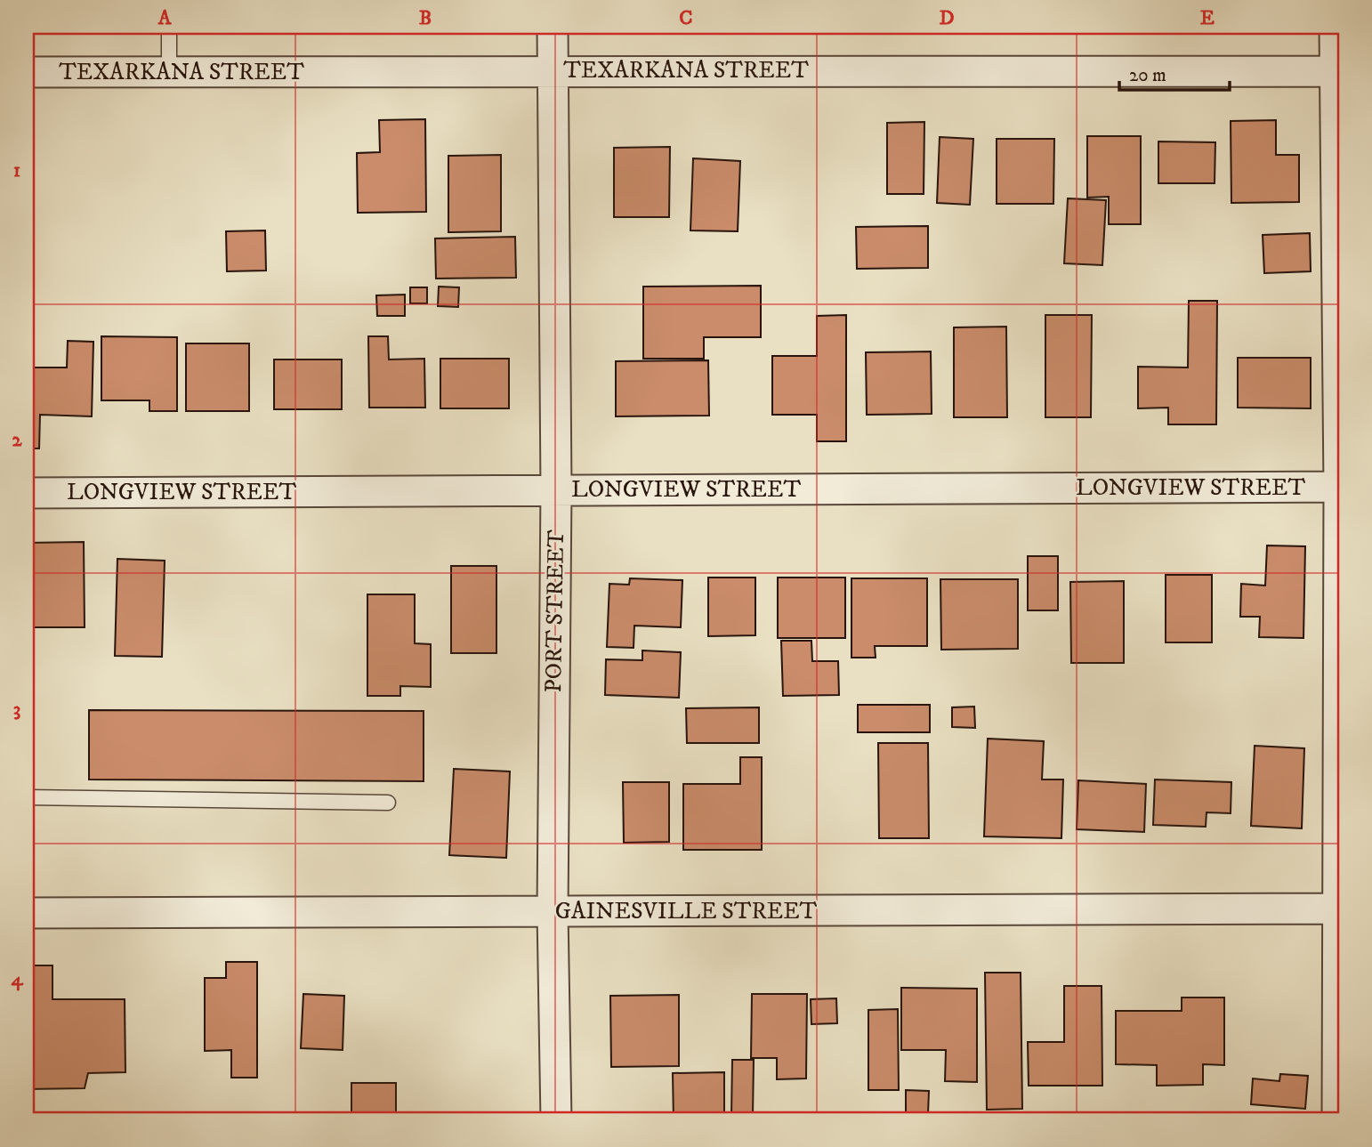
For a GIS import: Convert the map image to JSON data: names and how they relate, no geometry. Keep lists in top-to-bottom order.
{
  "streets": {
    "street": [
      "TEXARKANA STREET",
      "LONGVIEW STREET",
      "PORT STREET",
      "GAINESVILLE STREET"
    ]
  },
  "crossings": [
    ["TEXARKANA STREET", "PORT STREET"],
    ["LONGVIEW STREET", "PORT STREET"],
    ["PORT STREET", "GAINESVILLE STREET"]
  ],
  "scale_bar": "20 m",
  "grid": {
    "columns": [
      "A",
      "B",
      "C",
      "D",
      "E"
    ],
    "rows": [
      "1",
      "2",
      "3",
      "4"
    ]
  }
}
